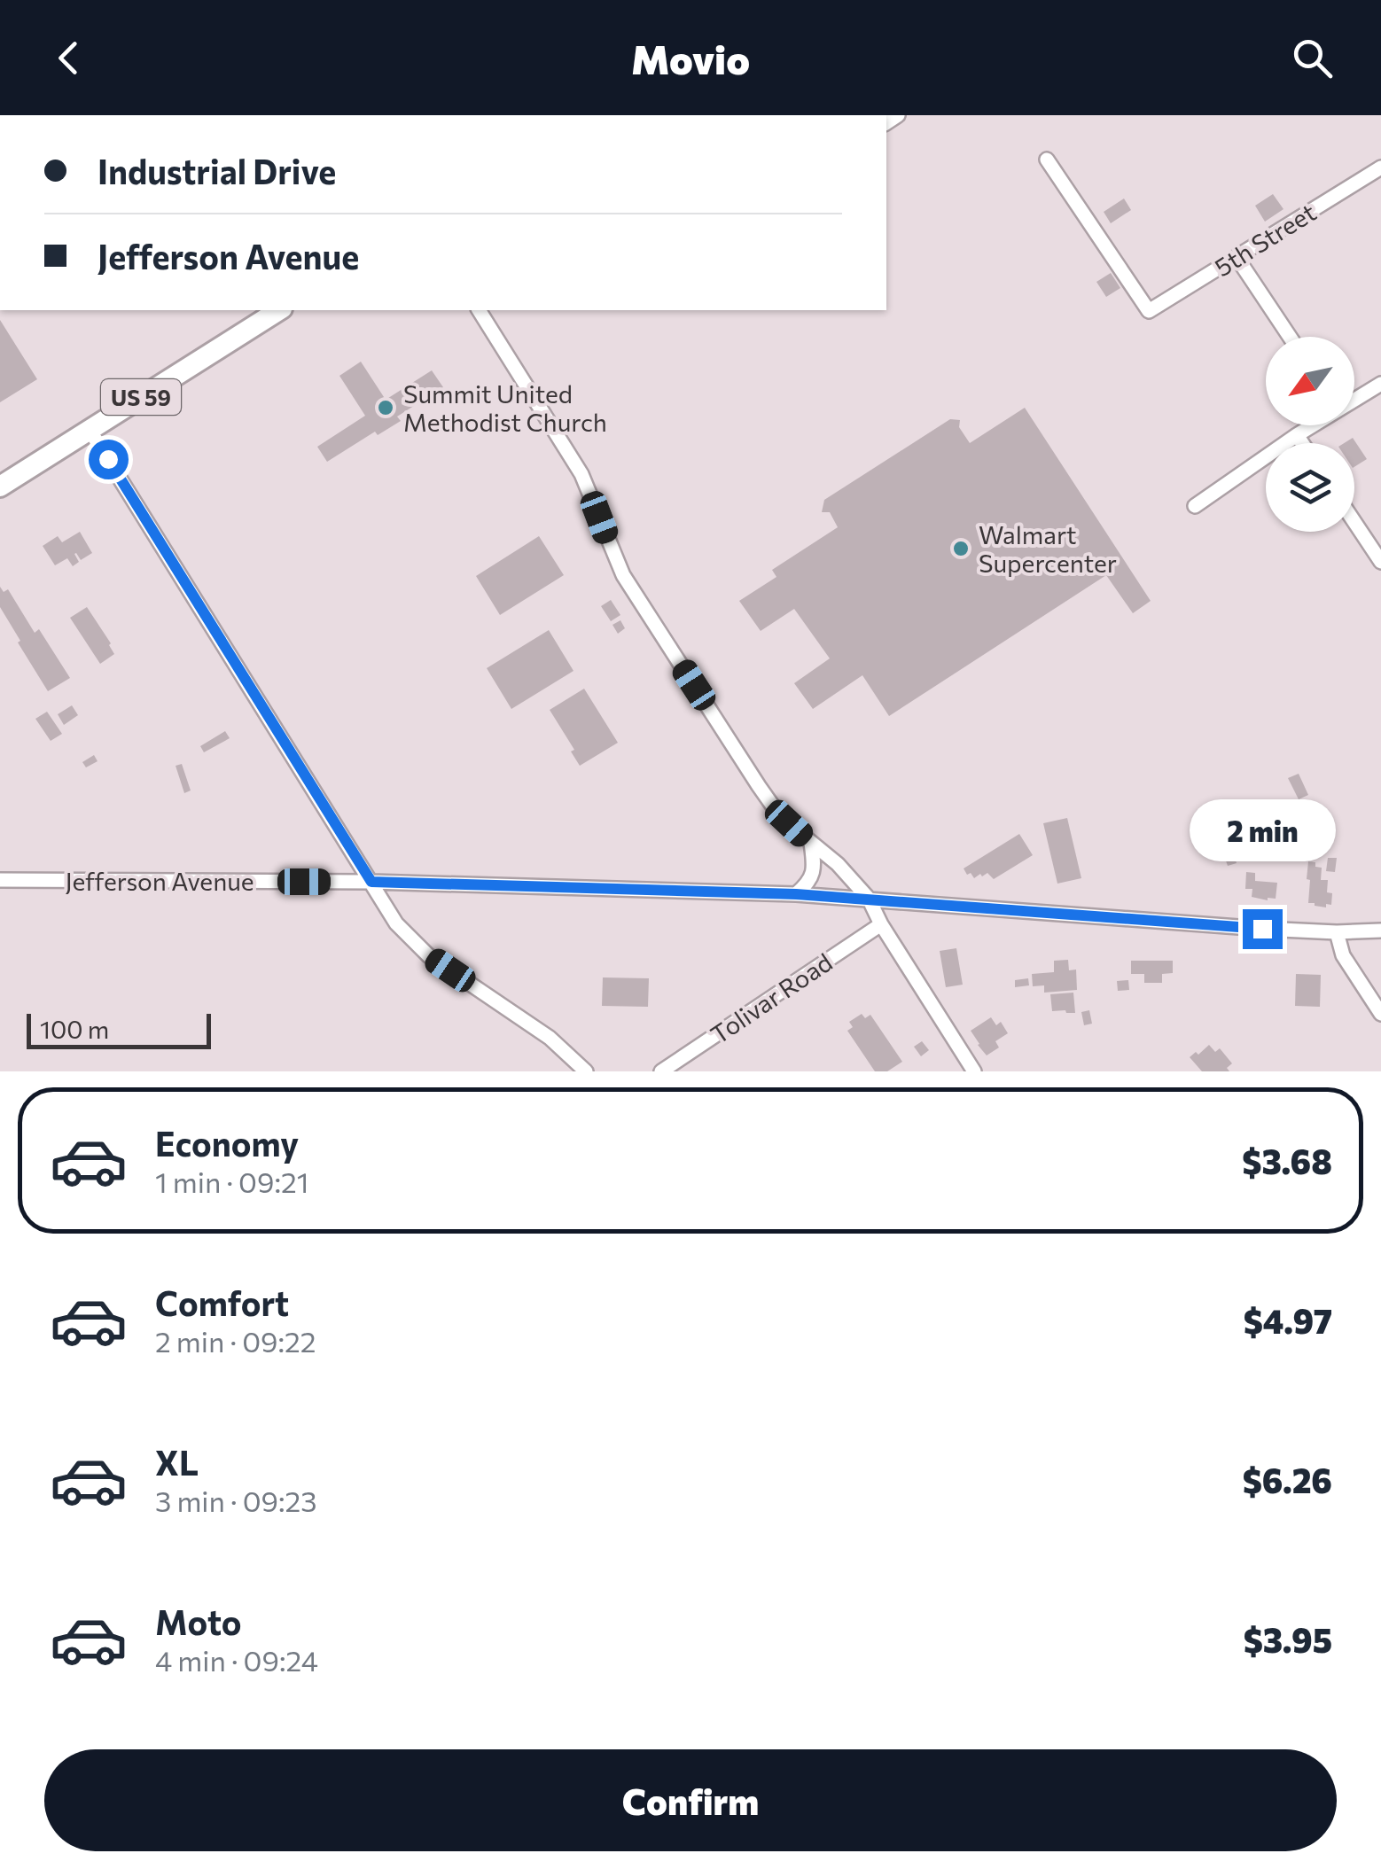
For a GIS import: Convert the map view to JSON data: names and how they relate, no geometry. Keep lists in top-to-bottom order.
{
  "streets": {
    "highway": ["US 59"],
    "street": ["5th Street", "Jefferson Avenue", "Tolivar Road"]
  },
  "places": ["Summit United Methodist Church", "Walmart Supercenter"],
  "scale_bar": "100 m",
  "north": "bottom left",
  "page": {
    "header": "Movio",
    "banner": ["Industrial Drive", "Jefferson Avenue"],
    "bubble": "2 min",
    "scale": "100 m",
    "list": [
      {
        "name": "Economy",
        "note": "1 min · 09:21",
        "value": "$3.68"
      },
      {
        "name": "Comfort",
        "note": "2 min · 09:22",
        "value": "$4.97"
      },
      {
        "name": "XL",
        "note": "3 min · 09:23",
        "value": "$6.26"
      },
      {
        "name": "Moto",
        "note": "4 min · 09:24",
        "value": "$3.95"
      }
    ],
    "buttons": "Confirm"
  }
}
